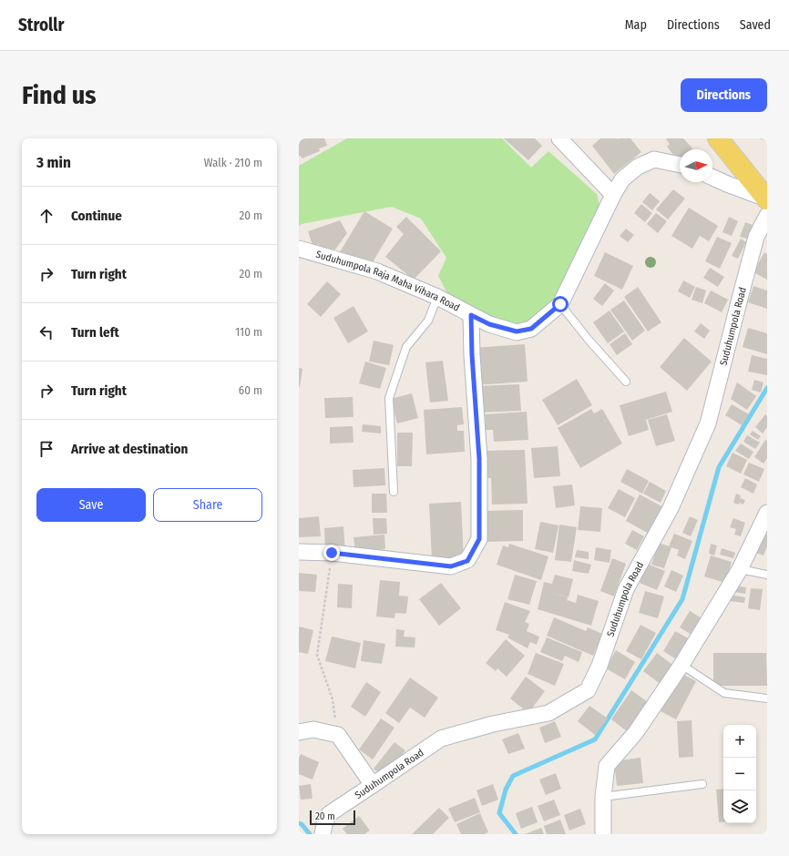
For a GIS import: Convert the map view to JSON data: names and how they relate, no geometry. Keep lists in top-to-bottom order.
{
  "streets": {
    "street": ["Suduhumpola Raja Maha Vihara Road", "Suduhumpola Road"]
  },
  "scale_bar": "20 m",
  "north": "right",
  "page": {
    "header": "Strollr",
    "nav": ["Map", "Directions", "Saved"],
    "buttons": [
      "Directions",
      ["Save", "Share"]
    ],
    "title": "Find us",
    "heading": ["3 min", "Walk · 210 m"],
    "list": [
      ["Continue", "20 m"],
      ["Turn right", "20 m"],
      ["Turn left", "110 m"],
      ["Turn right", "60 m"],
      "Arrive at destination"
    ],
    "map_buttons": ["+", "−"],
    "scale": "20 m"
  }
}
